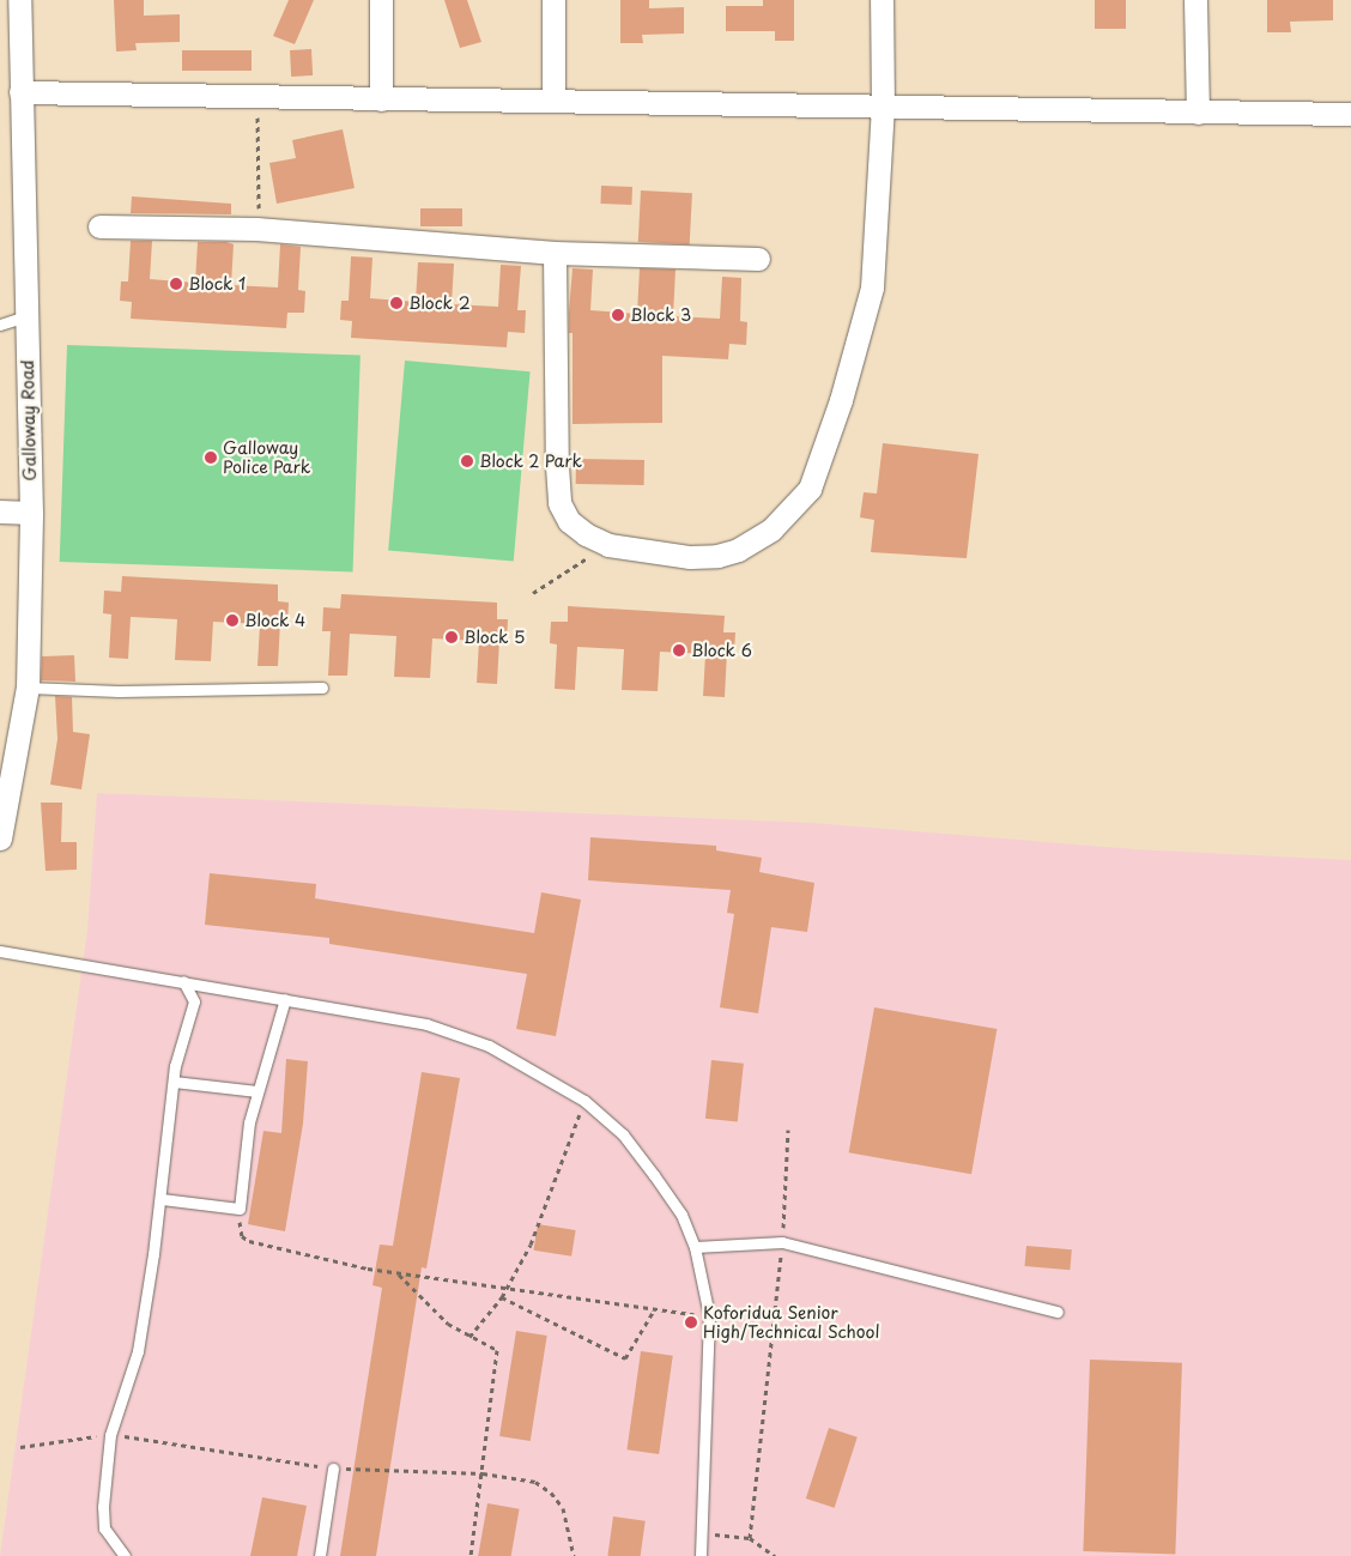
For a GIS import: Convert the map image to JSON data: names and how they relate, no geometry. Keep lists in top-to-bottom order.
{
  "streets": {
    "street": ["Galloway Road"]
  },
  "places": [
    "Block 1",
    "Block 2",
    "Block 3",
    "Galloway Police Park",
    "Block 2 Park",
    "Block 4",
    "Block 5",
    "Block 6",
    "Koforidua Senior High/Technical School"
  ]
}
